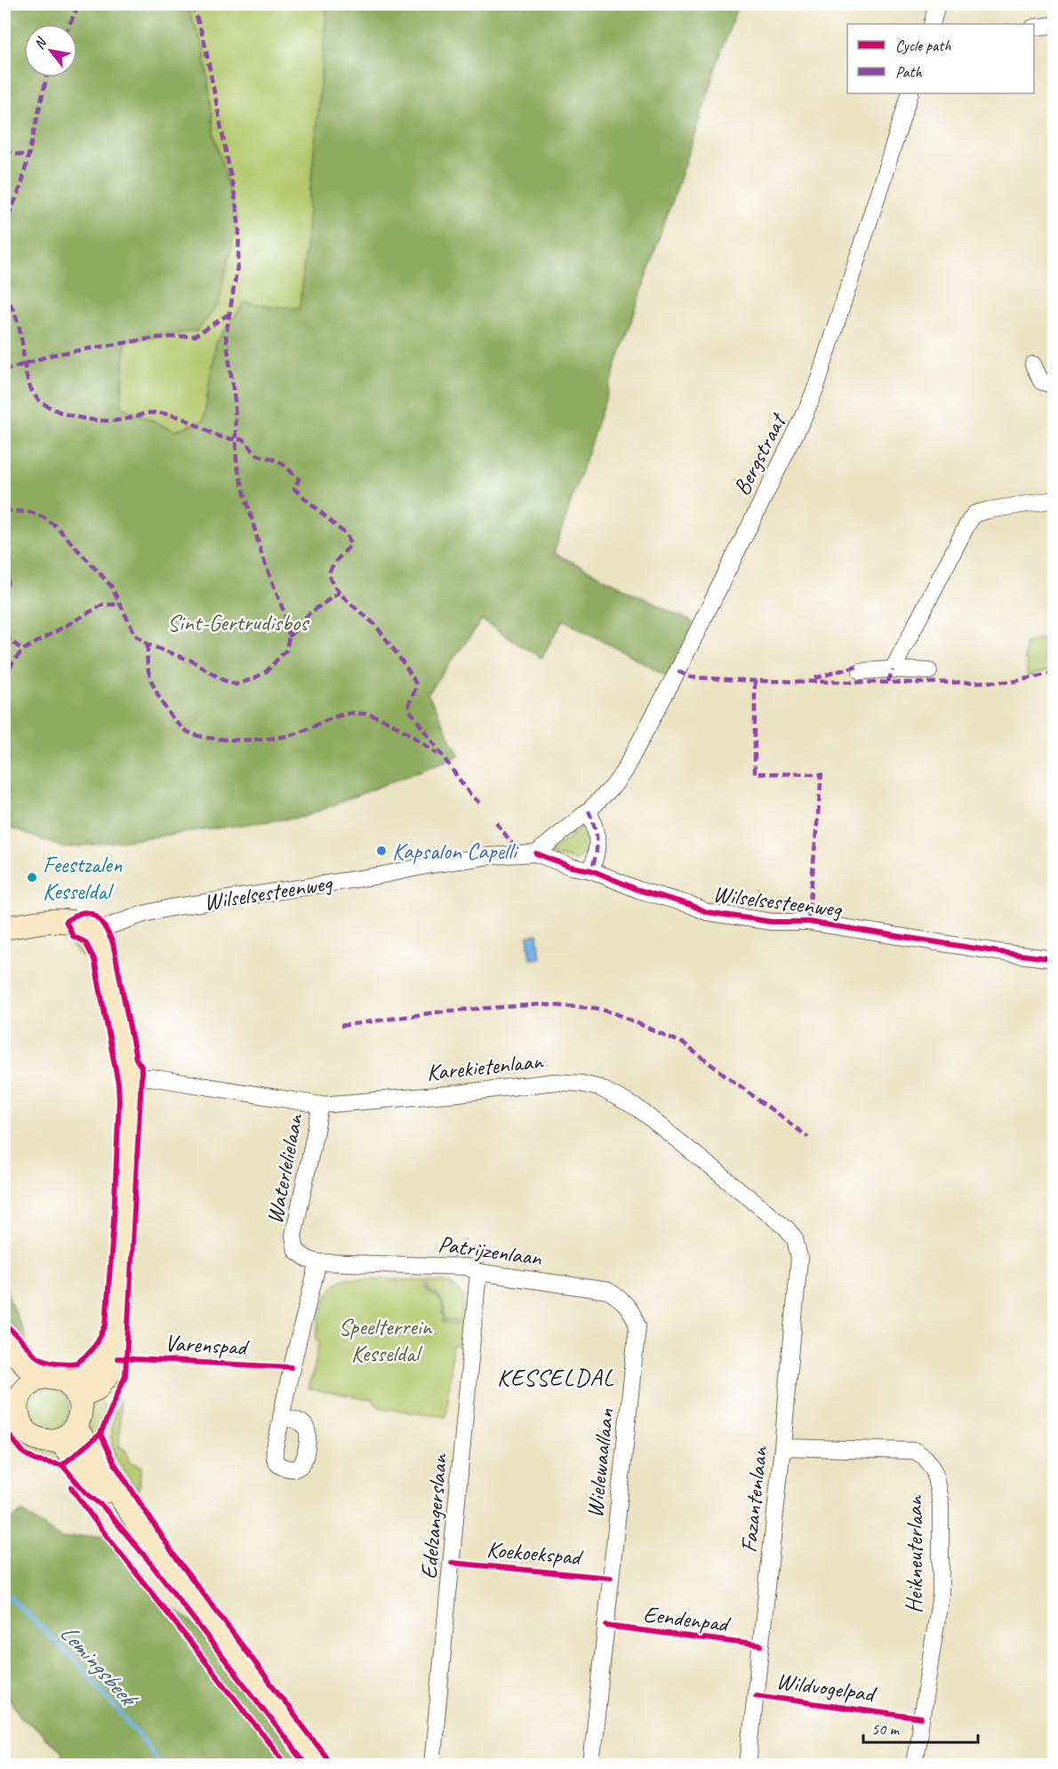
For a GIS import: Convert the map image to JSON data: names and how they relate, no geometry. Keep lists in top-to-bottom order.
{
  "streets": {
    "street": [
      "Bergstraat",
      "Wilselsesteenweg",
      "Karekietenlaan",
      "Waterlelielaan",
      "Patrijzenlaan",
      "Wielewaallaan",
      "Fazantenlaan",
      "Edelzangerslaan",
      "Heikneuterlaan"
    ],
    "cycle path": [
      "Varenspad",
      "Koekoekspad",
      "Eendenpad",
      "Wildvogelpad"
    ]
  },
  "crossings": [
    ["Karekietenlaan", "Waterlelielaan"],
    ["Karekietenlaan", "Fazantenlaan"],
    ["Waterlelielaan", "Patrijzenlaan"],
    ["Patrijzenlaan", "Wielewaallaan"],
    ["Patrijzenlaan", "Edelzangerslaan"],
    ["Fazantenlaan", "Heikneuterlaan"]
  ],
  "districts": ["KESSELDAL"],
  "water": ["Lemingsbeek"],
  "parks": ["Sint-Gertrudisbos", "Speelterrein Kesseldal"],
  "places": ["Kapsalon Capelli", "Feestzalen Kesseldal"],
  "legend": ["Cycle path", "Path"],
  "scale_bar": "50 m",
  "north": "top left"
}
